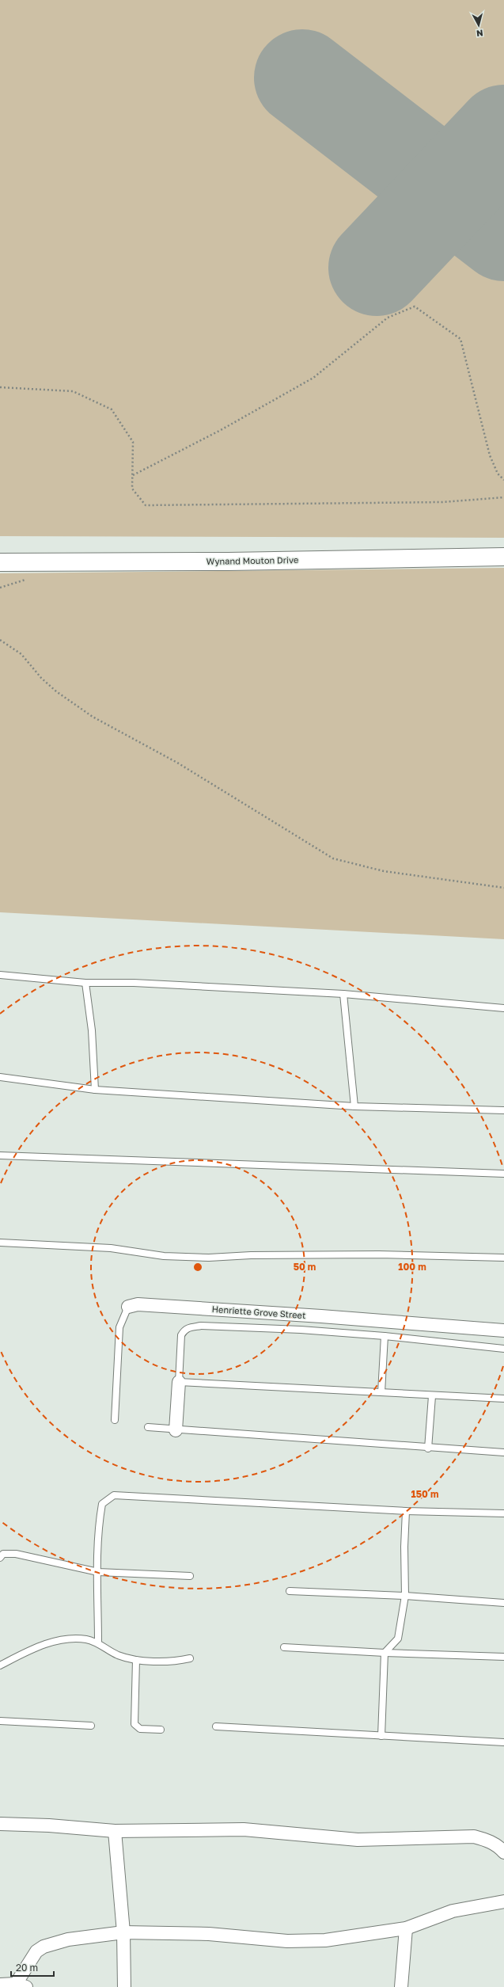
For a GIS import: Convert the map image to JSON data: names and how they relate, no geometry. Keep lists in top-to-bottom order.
{
  "streets": {
    "street": ["Wynand Mouton Drive", "Henriette Grove Street"]
  },
  "scale_bar": "20 m",
  "north": "bottom",
  "rings": ["50 m", "100 m", "150 m"]
}
